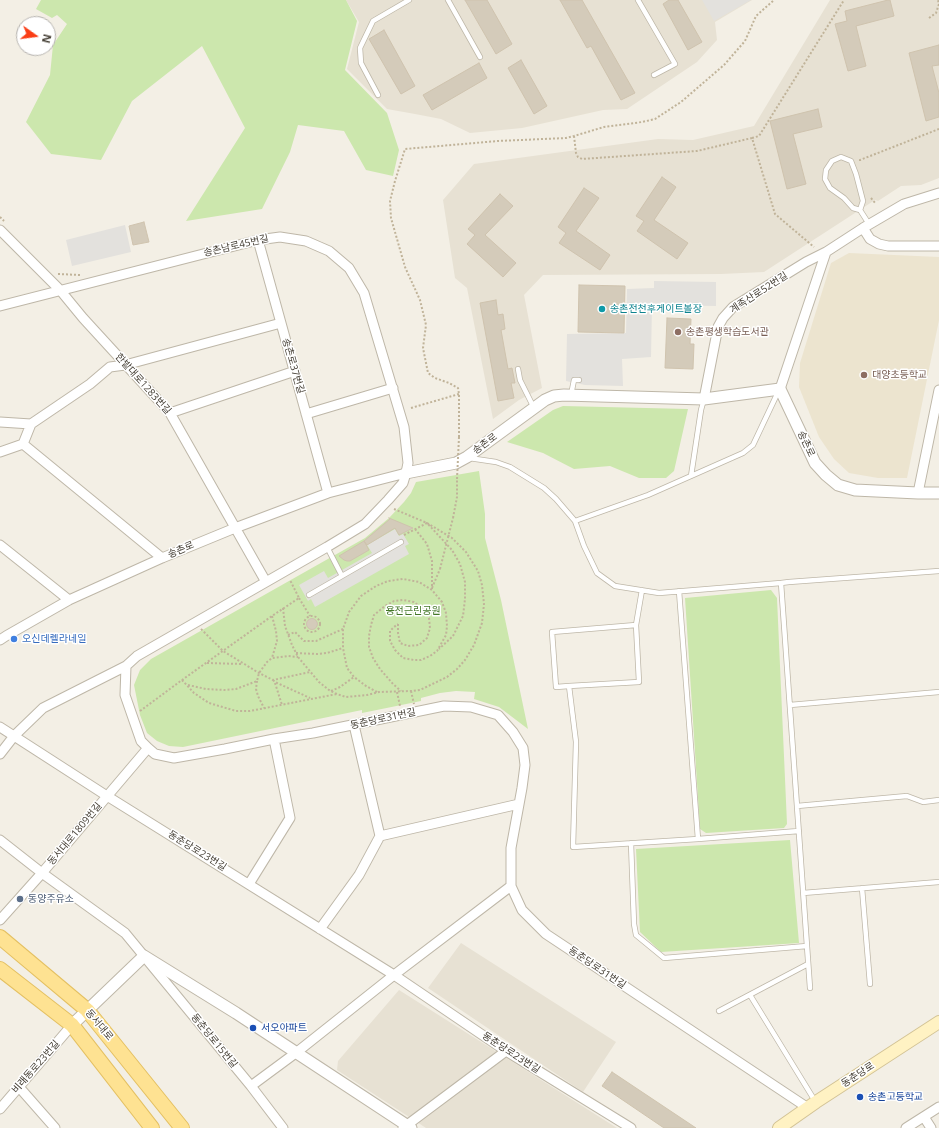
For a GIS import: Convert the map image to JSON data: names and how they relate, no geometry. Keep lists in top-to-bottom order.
{
  "streets": {
    "main road": ["동서대로", "동춘당로"],
    "street": [
      "송촌남로45번길",
      "계족산로52번길",
      "송촌로37번길",
      "한밭대로1283번길",
      "송촌로",
      "동춘당로31번길",
      "동서대로1809번길",
      "동춘당로23번길",
      "동춘당로15번길",
      "비래동로23번길"
    ]
  },
  "crossings": [
    ["송촌남로45번길", "송촌로37번길"],
    ["송촌남로45번길", "한밭대로1283번길"],
    ["송촌남로45번길", "송촌로"],
    ["계족산로52번길", "송촌로"],
    ["송촌로37번길", "송촌로"],
    ["한밭대로1283번길", "송촌로"],
    ["동춘당로31번길", "동서대로1809번길"],
    ["동춘당로31번길", "동춘당로"],
    ["동서대로1809번길", "동춘당로23번길"],
    ["동서대로1809번길", "동춘당로15번길"],
    ["동서대로", "비래동로23번길"]
  ],
  "parks": ["용전근린공원"],
  "places": [
    "송촌전천후게이트볼장",
    "송촌평생학습도서관",
    "대양초등학교",
    "오신데렐라네일",
    "동양주유소",
    "서오아파트",
    "송촌고등학교"
  ],
  "north": "right"
}
